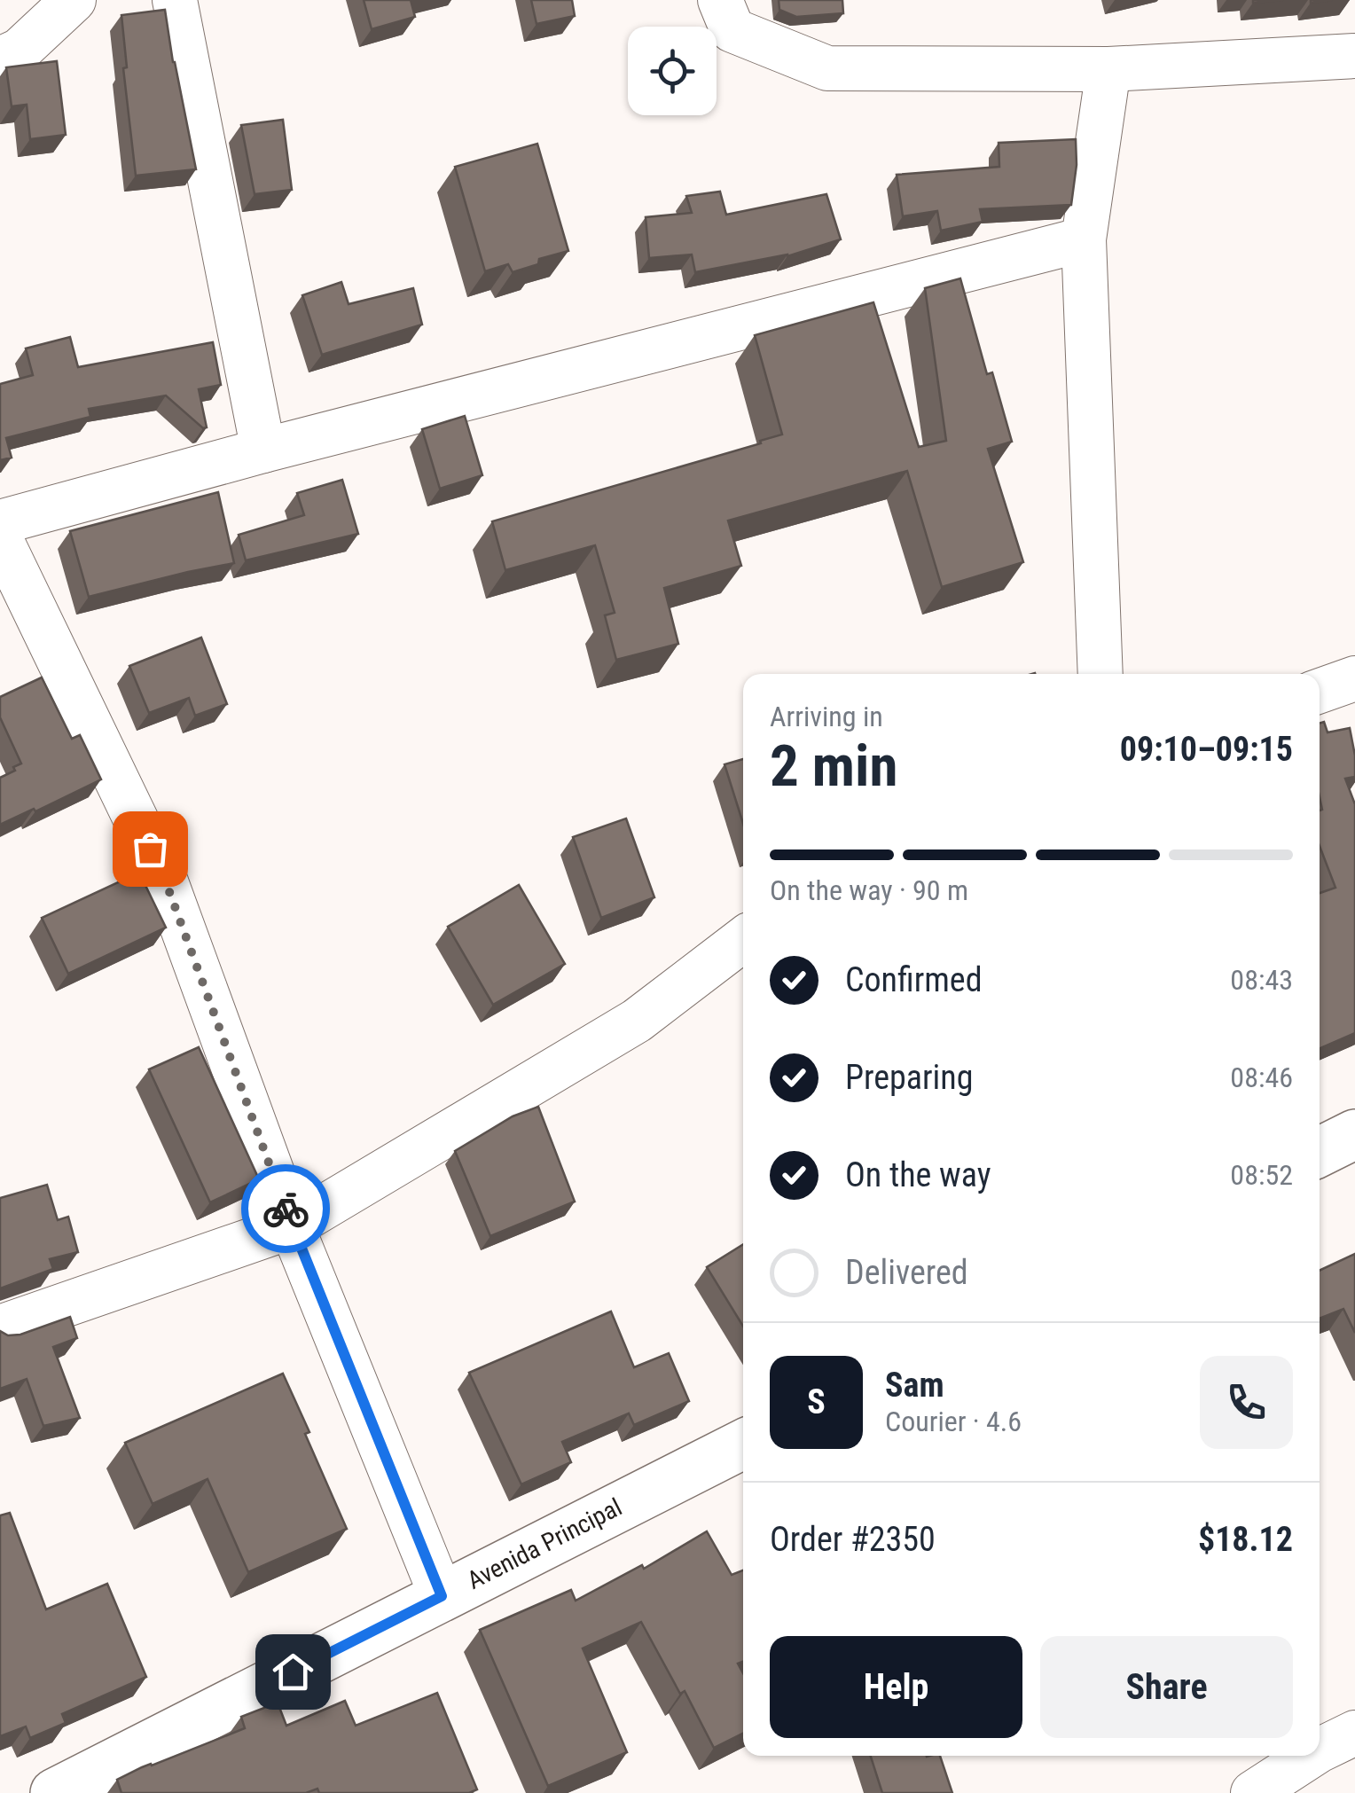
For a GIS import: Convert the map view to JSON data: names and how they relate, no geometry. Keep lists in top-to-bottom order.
{
  "streets": {
    "main road": ["Avenida Principal"]
  },
  "page": {
    "heading": ["2 min", "Arriving in", "09:10–09:15"],
    "panel": [
      "Sam",
      "Courier · 4.6",
      "Order #2350",
      "$18.12"
    ],
    "bar": "On the way · 90 m",
    "list": [
      ["Confirmed", "08:43"],
      ["Preparing", "08:46"],
      ["On the way", "08:52"],
      "Delivered"
    ],
    "round": "S",
    "buttons": ["Help", "Share"]
  }
}
